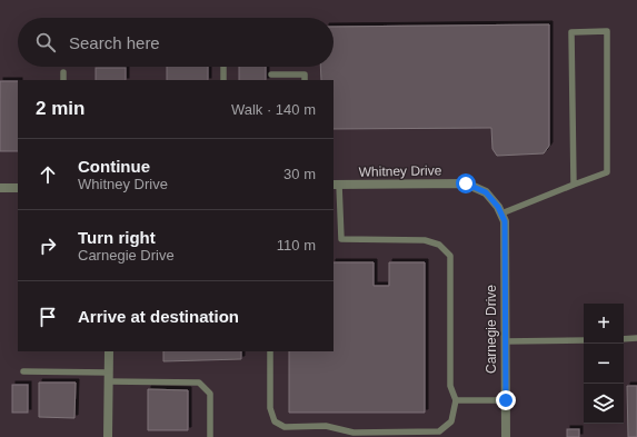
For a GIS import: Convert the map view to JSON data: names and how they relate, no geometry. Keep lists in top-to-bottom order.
{
  "streets": {
    "street": ["Whitney Drive", "Carnegie Drive"]
  },
  "crossings": [
    ["Whitney Drive", "Carnegie Drive"]
  ],
  "page": {
    "search": "Search here",
    "heading": ["2 min", "Walk · 140 m"],
    "list": [
      ["Continue", "Whitney Drive", "30 m"],
      ["Turn right", "Carnegie Drive", "110 m"],
      "Arrive at destination"
    ],
    "map_buttons": ["+", "−"]
  }
}
